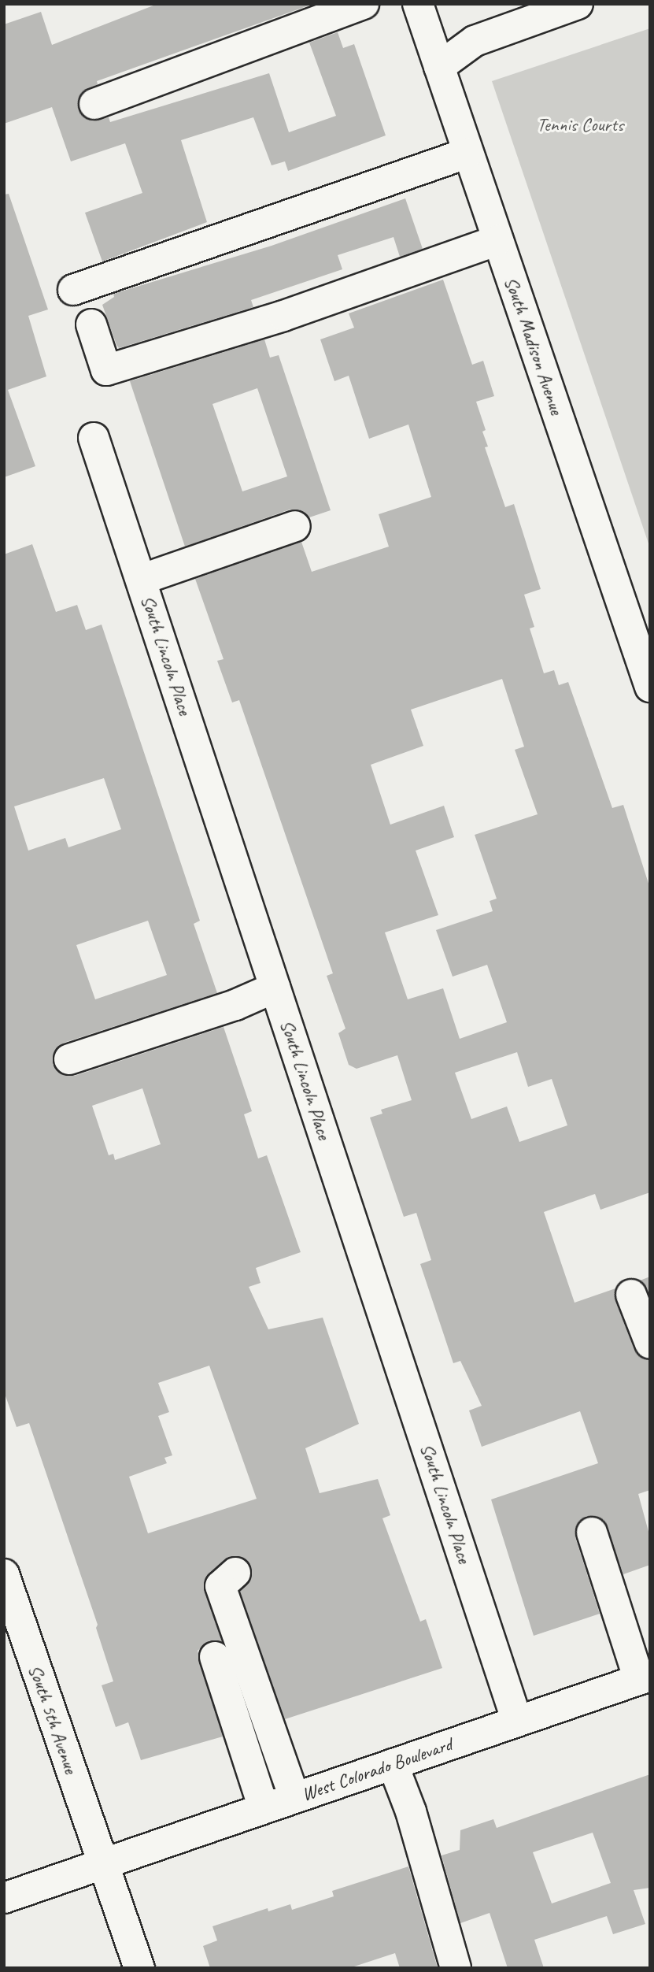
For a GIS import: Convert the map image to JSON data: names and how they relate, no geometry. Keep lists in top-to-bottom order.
{
  "streets": {
    "street": [
      "South Madison Avenue",
      "South Lincoln Place",
      "South 5th Avenue",
      "West Colorado Boulevard"
    ]
  },
  "crossings": [
    ["South Lincoln Place", "West Colorado Boulevard"],
    ["South 5th Avenue", "West Colorado Boulevard"]
  ],
  "parks": ["Tennis Courts"]
}
